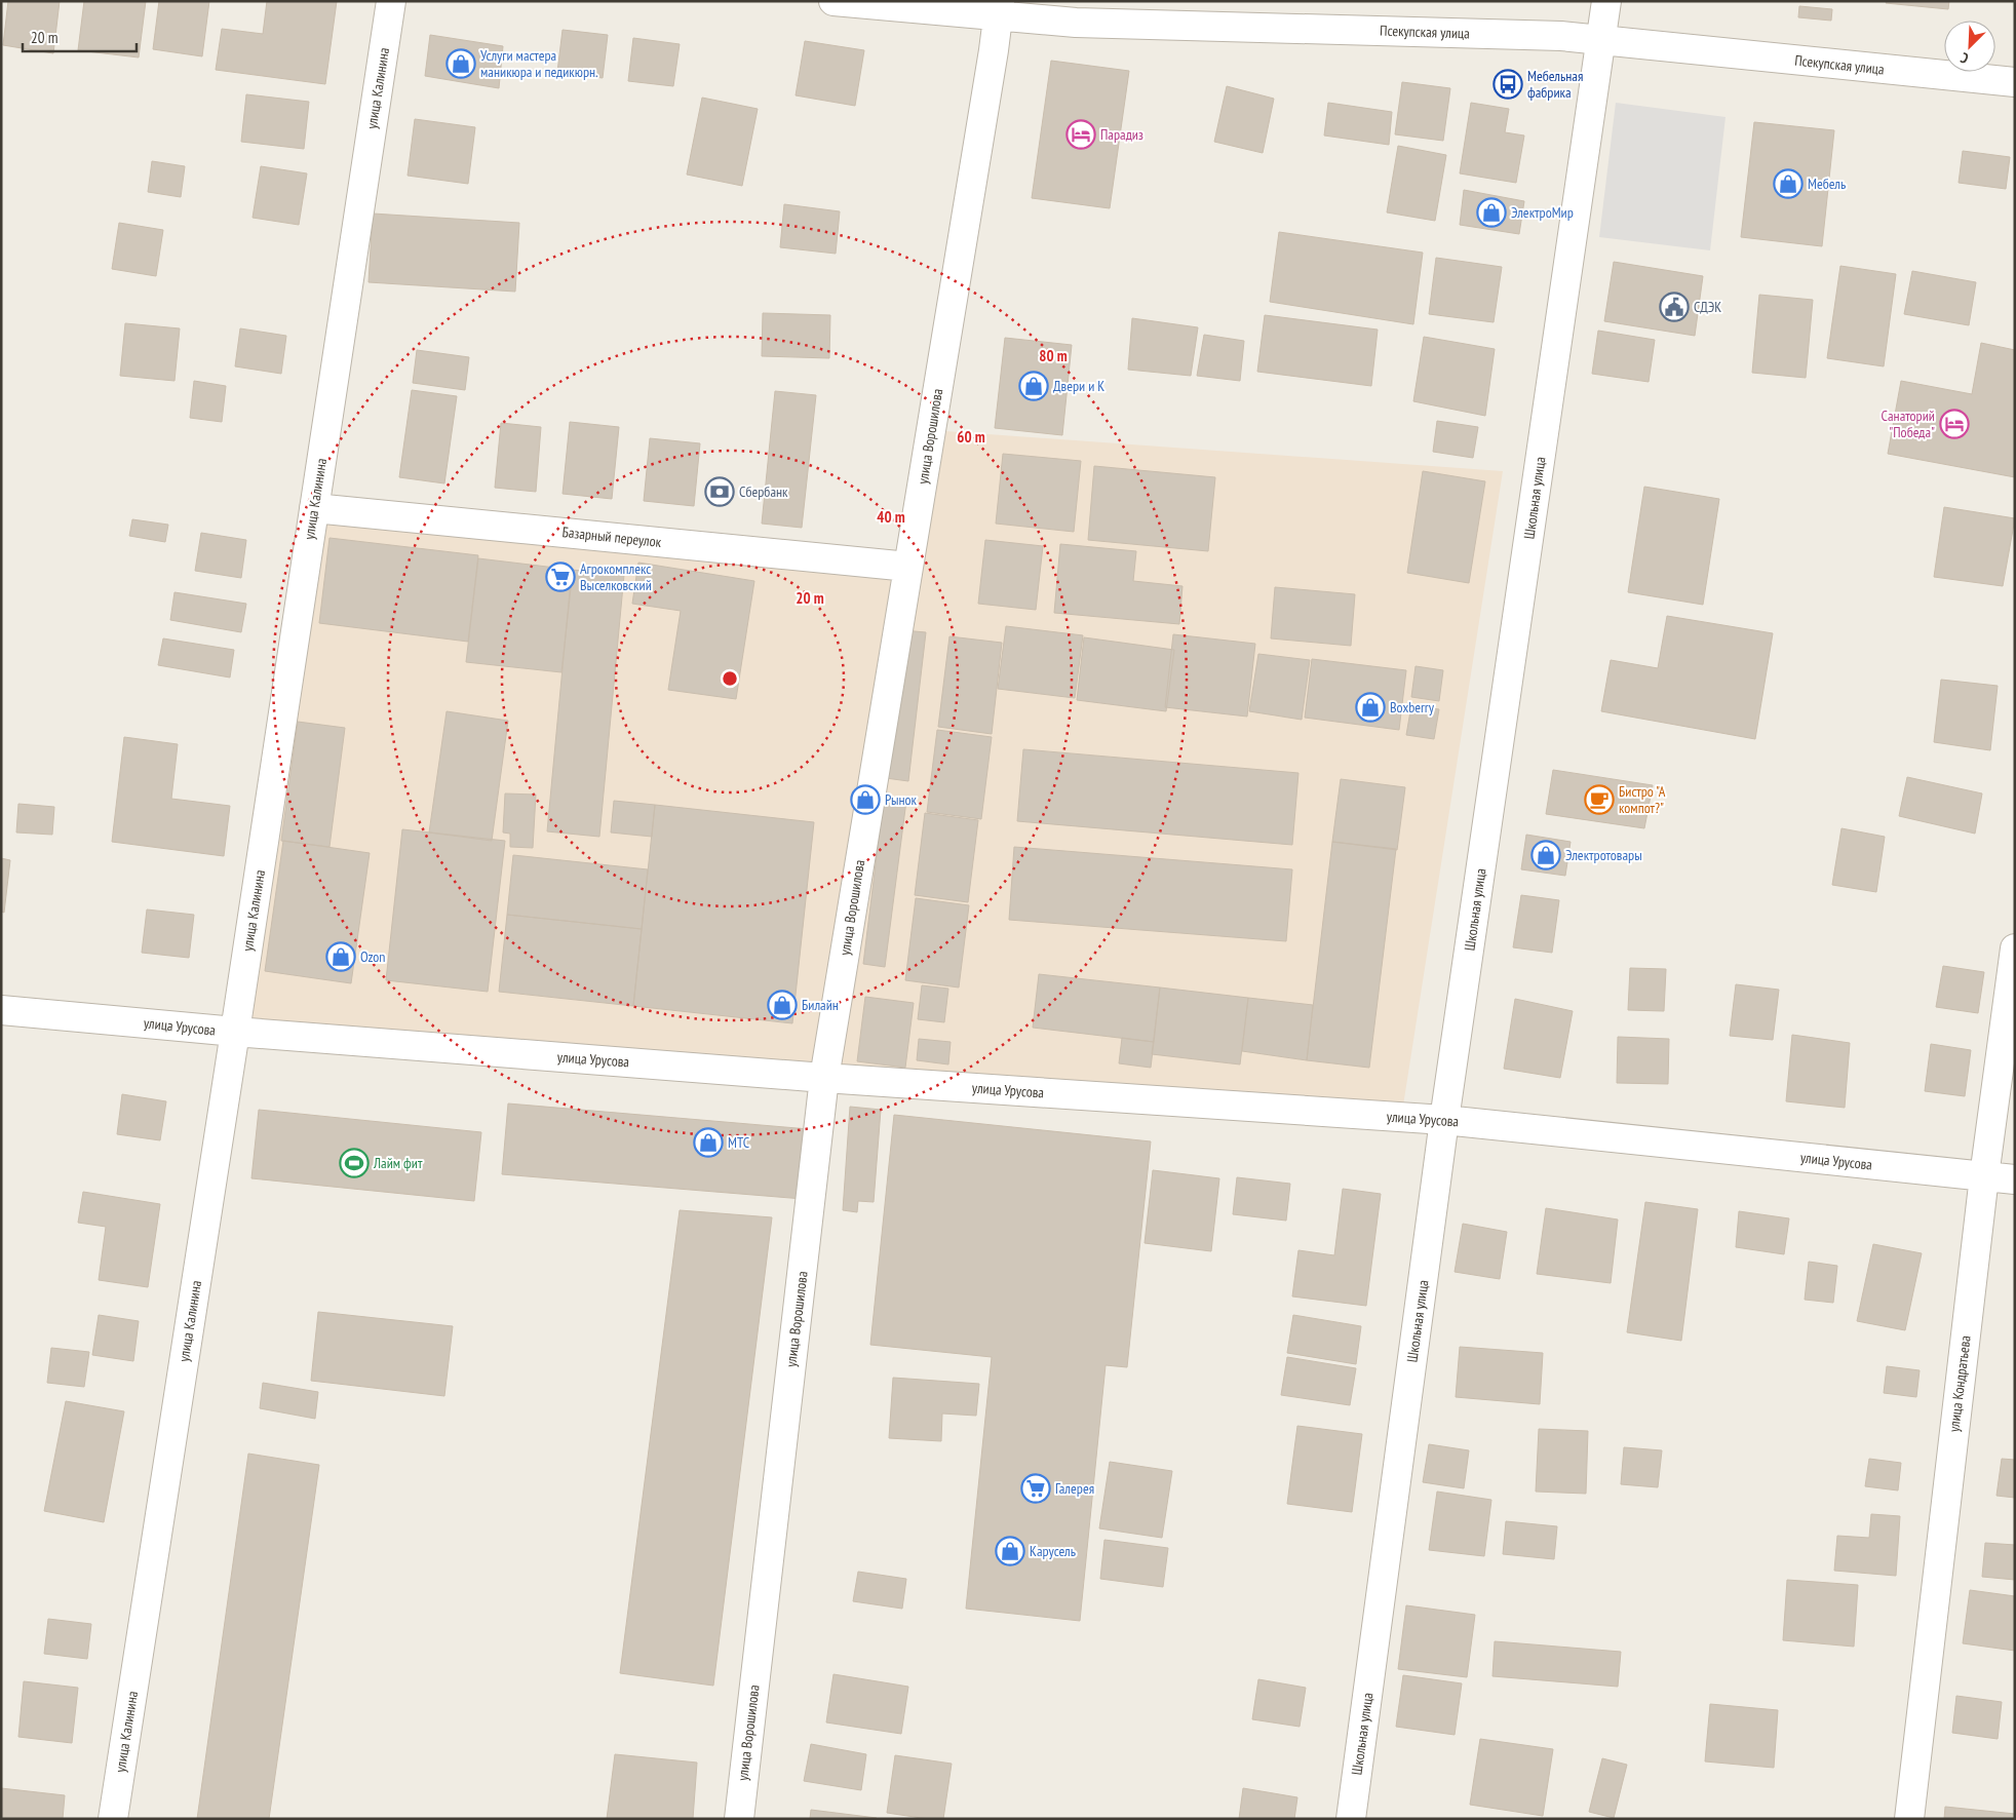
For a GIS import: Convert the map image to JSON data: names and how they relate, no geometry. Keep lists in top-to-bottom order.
{
  "streets": {
    "street": [
      "Псекупская улица",
      "улица Калинина",
      "улица Ворошилова",
      "Школьная улица",
      "Базарный переулок",
      "улица Урусова",
      "улица Кондратьева"
    ]
  },
  "crossings": [
    ["Псекупская улица", "улица Ворошилова"],
    ["Псекупская улица", "Школьная улица"],
    ["улица Калинина", "Базарный переулок"],
    ["улица Калинина", "улица Урусова"],
    ["улица Ворошилова", "Базарный переулок"],
    ["улица Ворошилова", "улица Урусова"],
    ["Школьная улица", "улица Урусова"],
    ["улица Урусова", "улица Кондратьева"]
  ],
  "places": {
    "shop": [
      "Услуги мастера маникюра и педикюрн.",
      "Мебель",
      "ЭлектроМир",
      "Двери и К",
      "Boxberry",
      "Рынок",
      "Электротовары",
      "Ozon",
      "Билайн",
      "МТС",
      "Карусель"
    ],
    "bus stop": ["Мебельная фабрика"],
    "hotel": ["Парадиз", "Санаторий \"Победа\""],
    "public building": ["СДЭК"],
    "bank": ["Сбербанк"],
    "supermarket": ["Агрокомплекс Выселковский", "Галерея"],
    "cafe": ["Бистро \"А компот?\""],
    "sports": ["Лайм фит"]
  },
  "scale_bar": "20 m",
  "north": "bottom left",
  "rings": [
    "80 m",
    "60 m",
    "40 m",
    "20 m"
  ]
}
